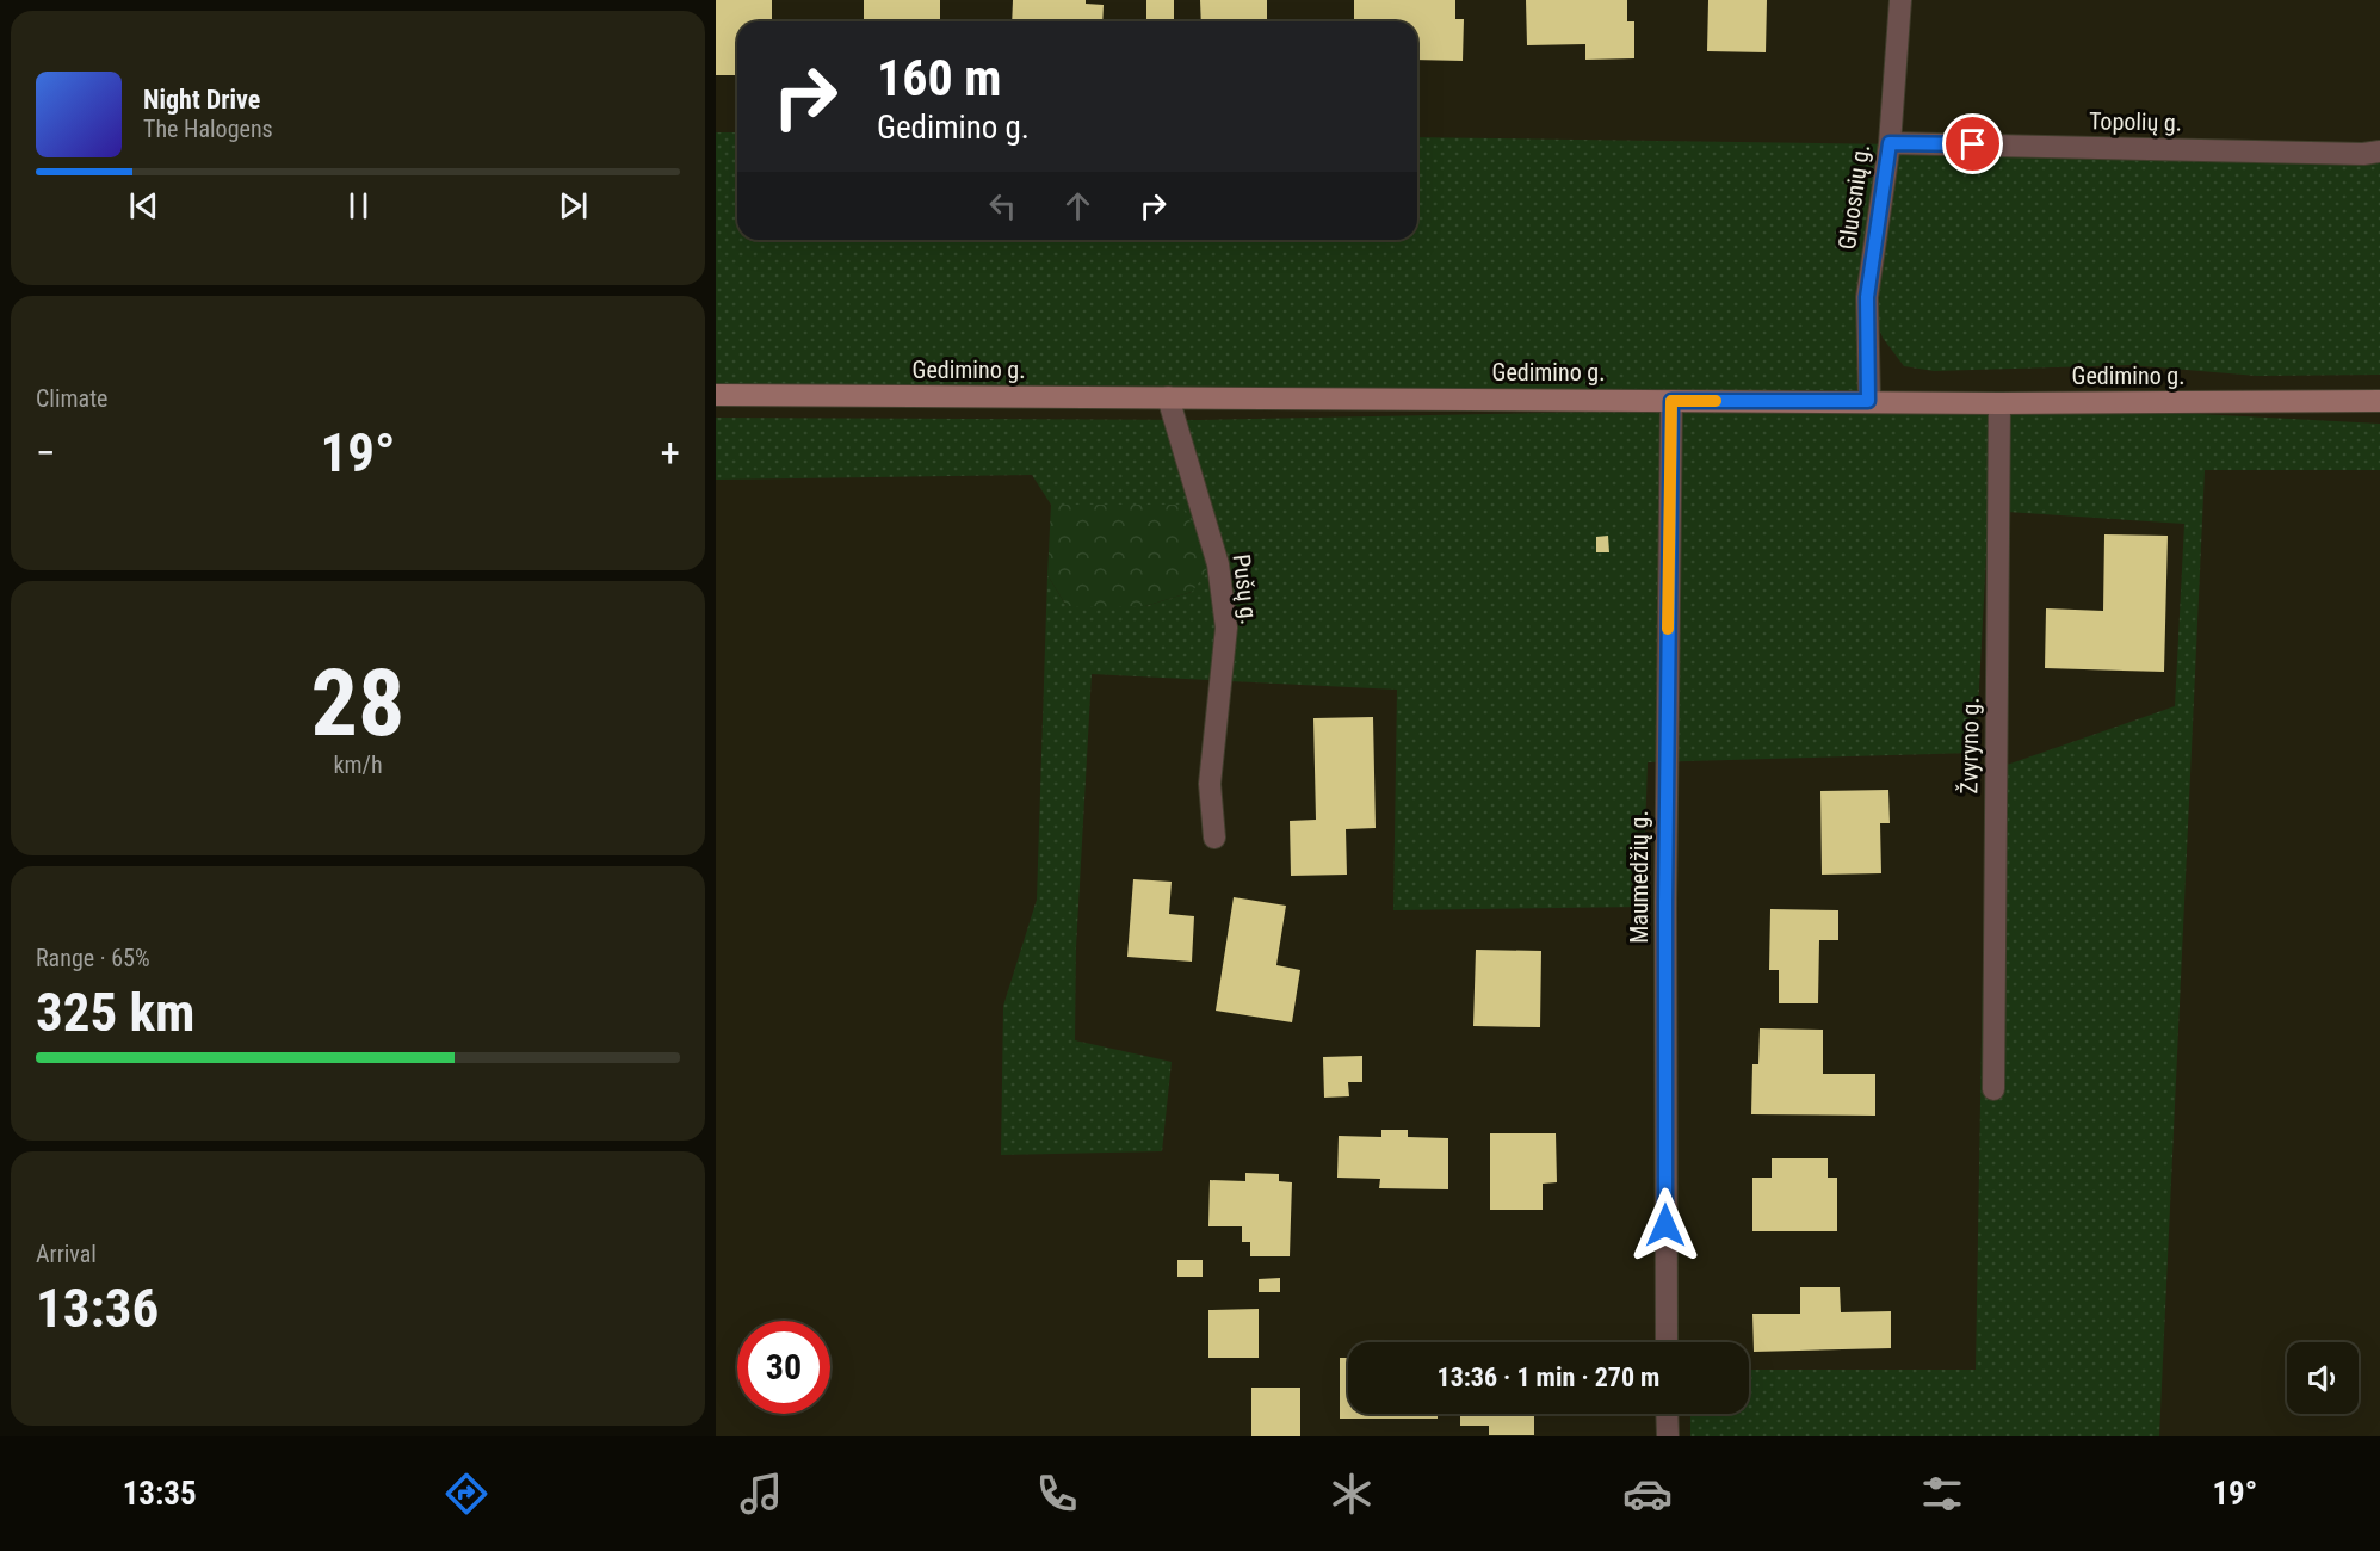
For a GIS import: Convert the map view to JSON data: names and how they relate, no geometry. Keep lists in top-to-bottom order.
{
  "streets": {
    "main road": ["Gedimino g."],
    "street": [
      "Topolių g.",
      "Gluosnių g.",
      "Pušų g.",
      "Žvyryno g.",
      "Maumedžių g."
    ]
  },
  "crossings": [
    ["Topolių g.", "Gluosnių g."],
    ["Gluosnių g.", "Gedimino g."],
    ["Gedimino g.", "Pušų g."],
    ["Gedimino g.", "Žvyryno g."],
    ["Gedimino g.", "Maumedžių g."]
  ],
  "page": {
    "turn": ["160 m", "Gedimino g."],
    "song": ["Night Drive", "The Halogens"],
    "tile": [
      "Climate",
      ["28", "km/h"],
      ["Range · 65%", "325 km"],
      ["Arrival", "13:36"]
    ],
    "heat": ["−", "19°", "+"],
    "limit": "30",
    "trip": "13:36 · 1 min · 270 m",
    "tabs": ["13:35", "19°"]
  }
}
